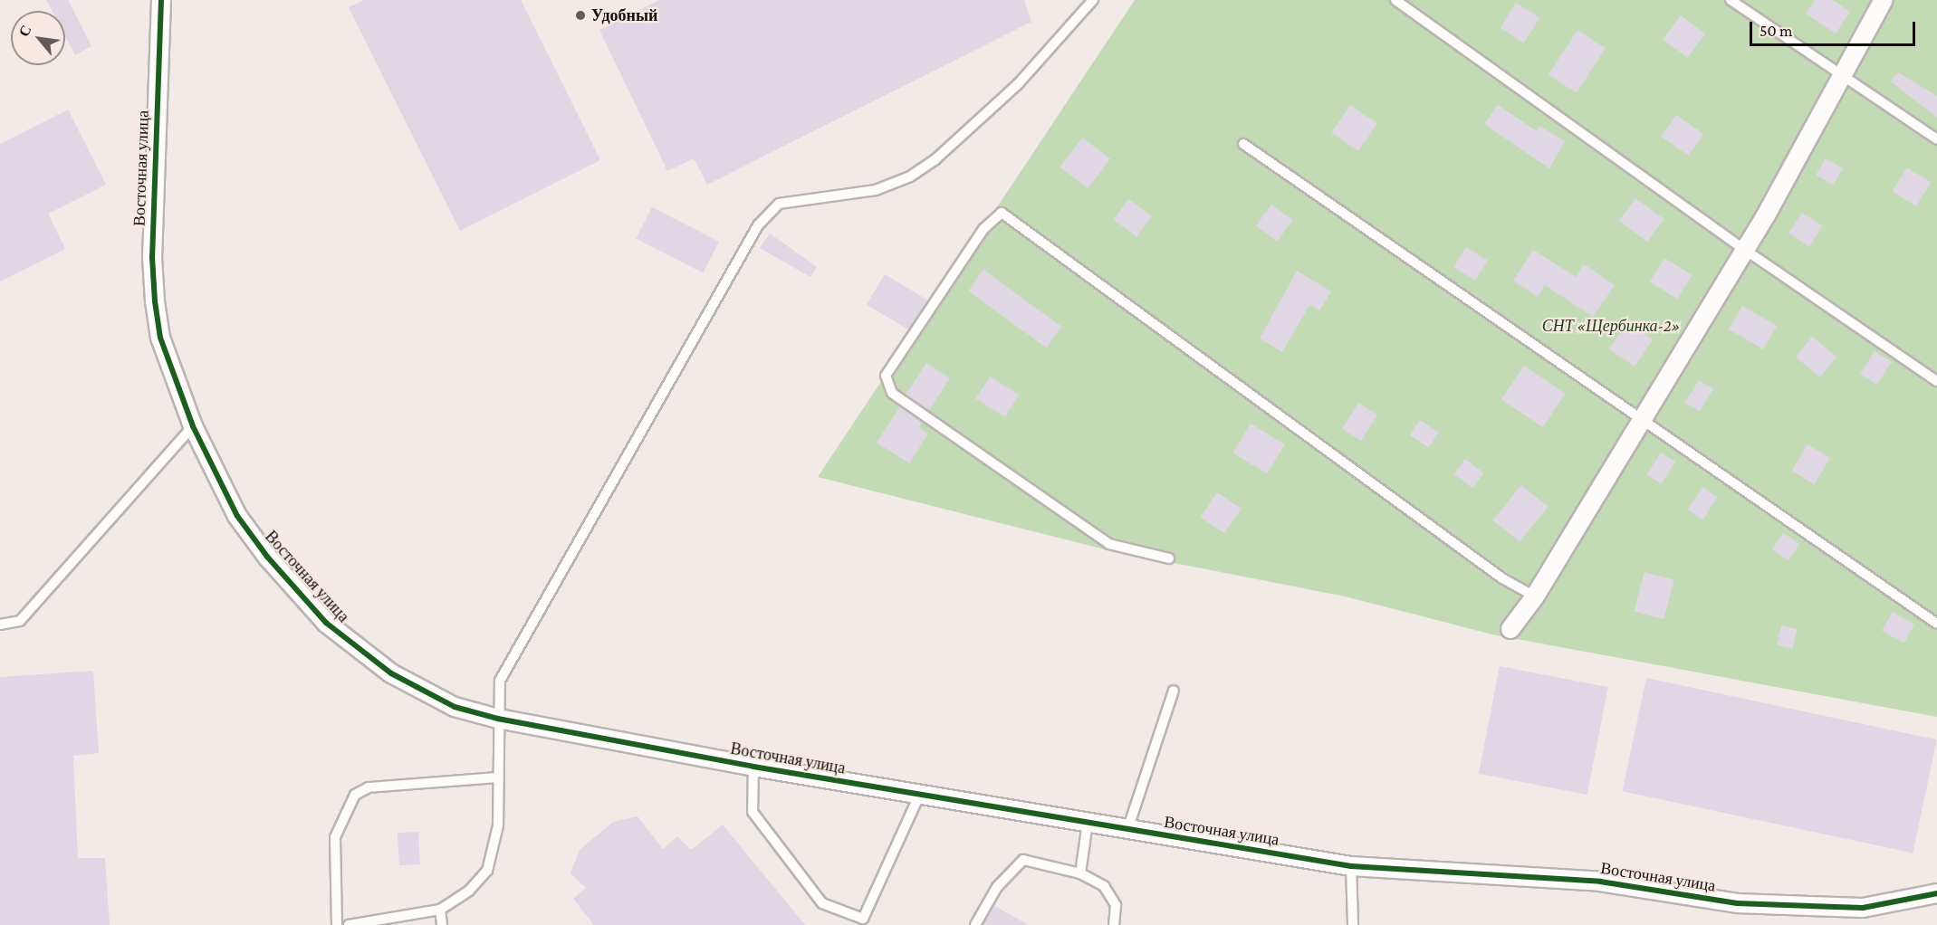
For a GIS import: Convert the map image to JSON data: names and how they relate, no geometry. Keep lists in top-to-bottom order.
{
  "streets": {
    "street": ["Восточная улица"]
  },
  "parks": ["СНТ «Щербинка-2»"],
  "places": ["Удобный"],
  "scale_bar": "50 m",
  "north": "top left"
}
